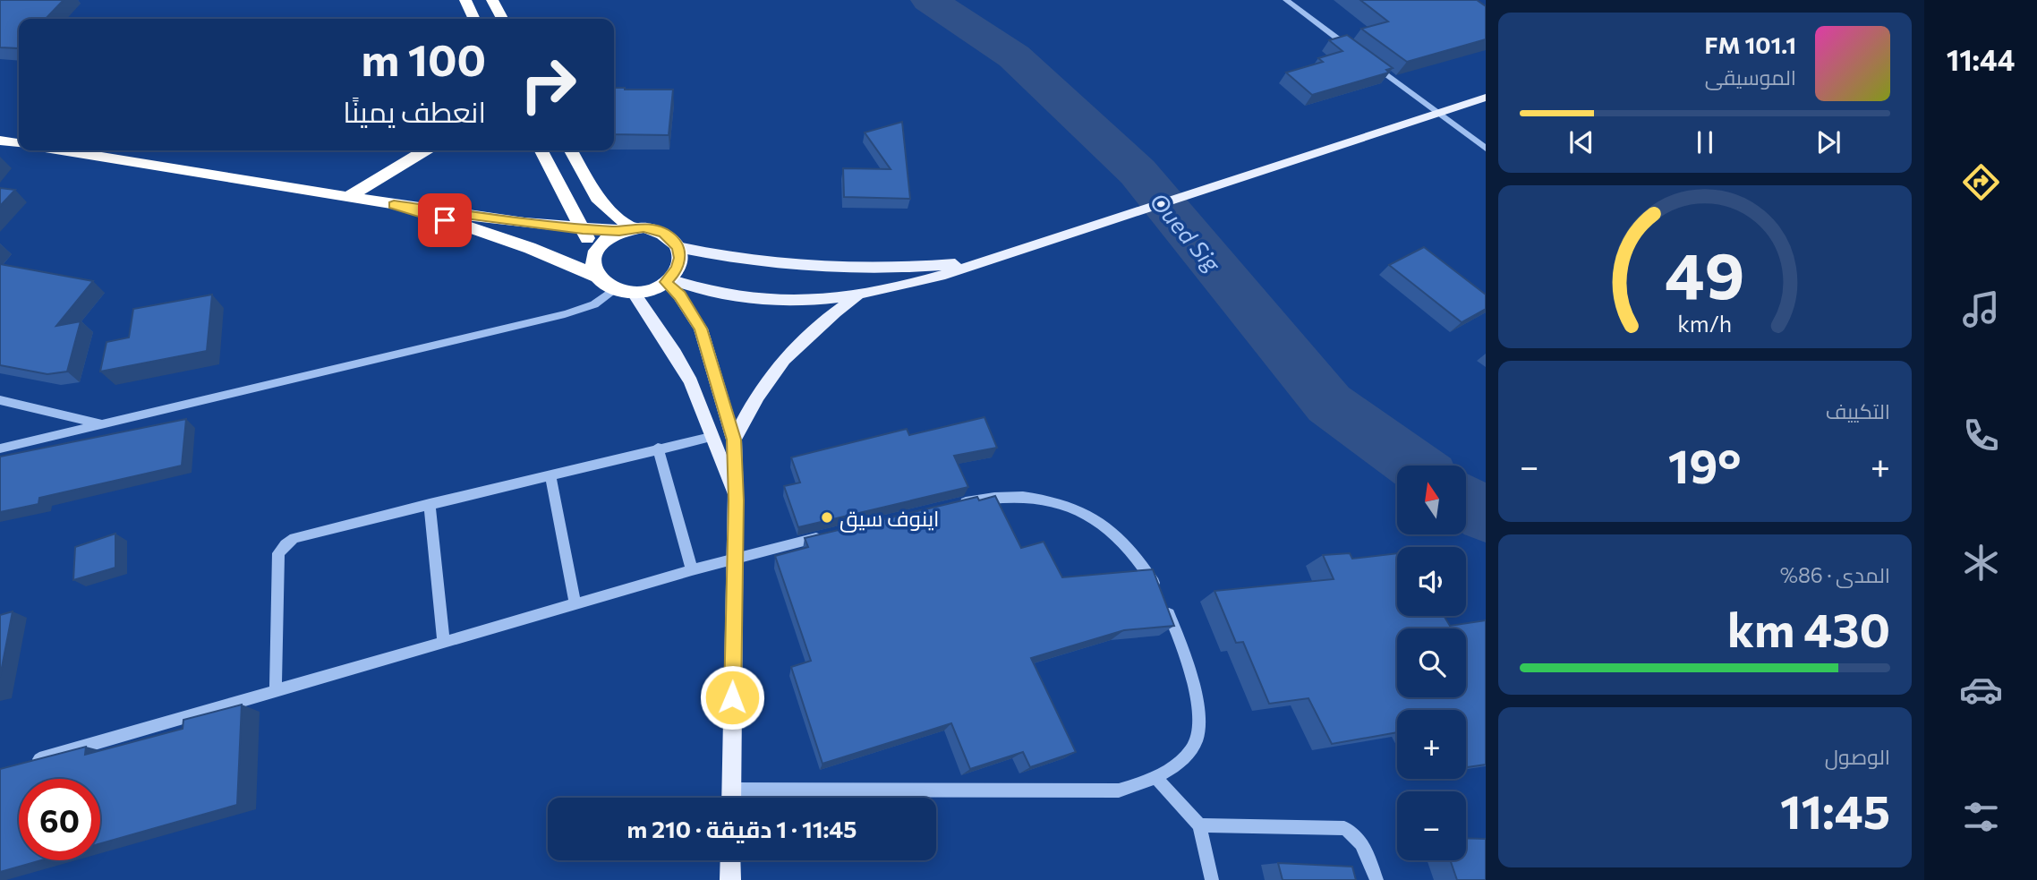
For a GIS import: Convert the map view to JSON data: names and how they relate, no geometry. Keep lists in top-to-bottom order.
{
  "water": ["Oued Sig"],
  "places": ["اينوف سيق"],
  "north": "top",
  "page": {
    "tabs": "11:44",
    "turn": ["100 m", "انعطف يمينًا"],
    "song": ["101.1 FM", "الموسيقى"],
    "tile": [
      "التكييف",
      ["المدى · 86%", "430 km"],
      ["الوصول", "11:45"]
    ],
    "heat": ["−", "19°", "+"],
    "map_buttons": ["+", "−"],
    "limit": "60",
    "trip": "11:45 · 1 دقيقة · 210 m",
    "gauge": ["49", "km/h"]
  }
}
